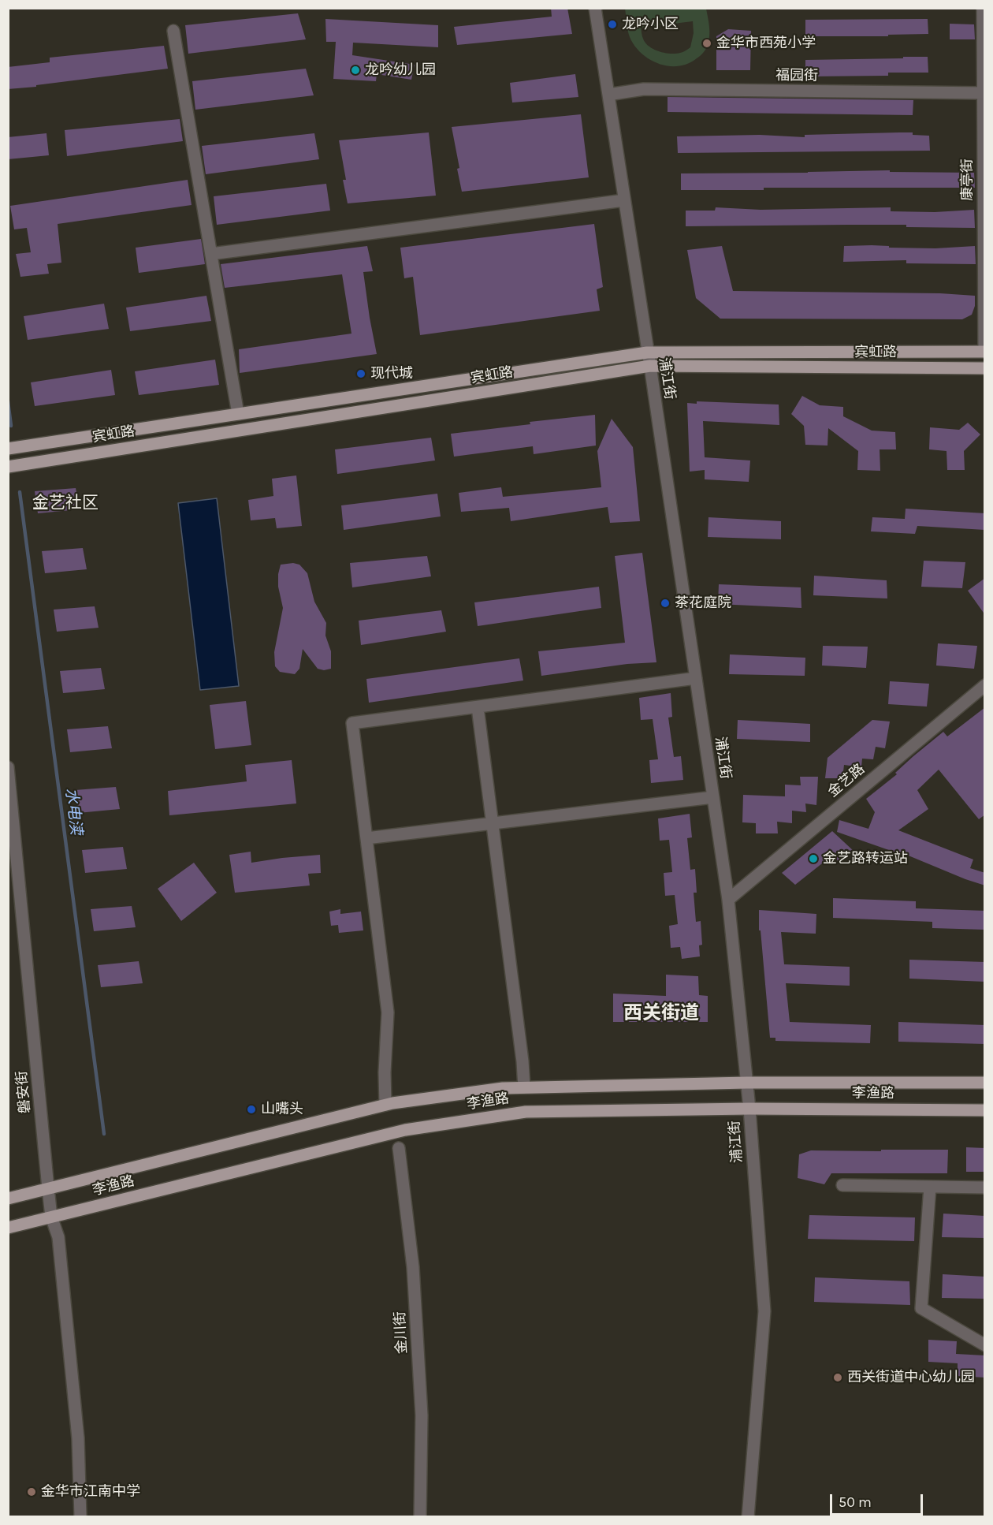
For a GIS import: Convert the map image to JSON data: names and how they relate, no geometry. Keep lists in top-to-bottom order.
{
  "streets": {
    "main road": ["宾虹路", "李渔路"],
    "street": [
      "福园街",
      "康亭街",
      "浦江街",
      "金艺路",
      "磐安街",
      "金川街"
    ]
  },
  "crossings": [
    ["福园街", "康亭街"],
    ["福园街", "浦江街"],
    ["康亭街", "宾虹路"],
    ["宾虹路", "浦江街"],
    ["浦江街", "金艺路"],
    ["浦江街", "李渔路"],
    ["磐安街", "李渔路"]
  ],
  "districts": ["金艺社区", "西关街道"],
  "water": ["水电渎"],
  "places": [
    "龙吟小区",
    "金华市西苑小学",
    "龙吟幼儿园",
    "现代城",
    "茶花庭院",
    "金艺路转运站",
    "山嘴头",
    "西关街道中心幼儿园",
    "金华市江南中学"
  ],
  "scale_bar": "50 m"
}
